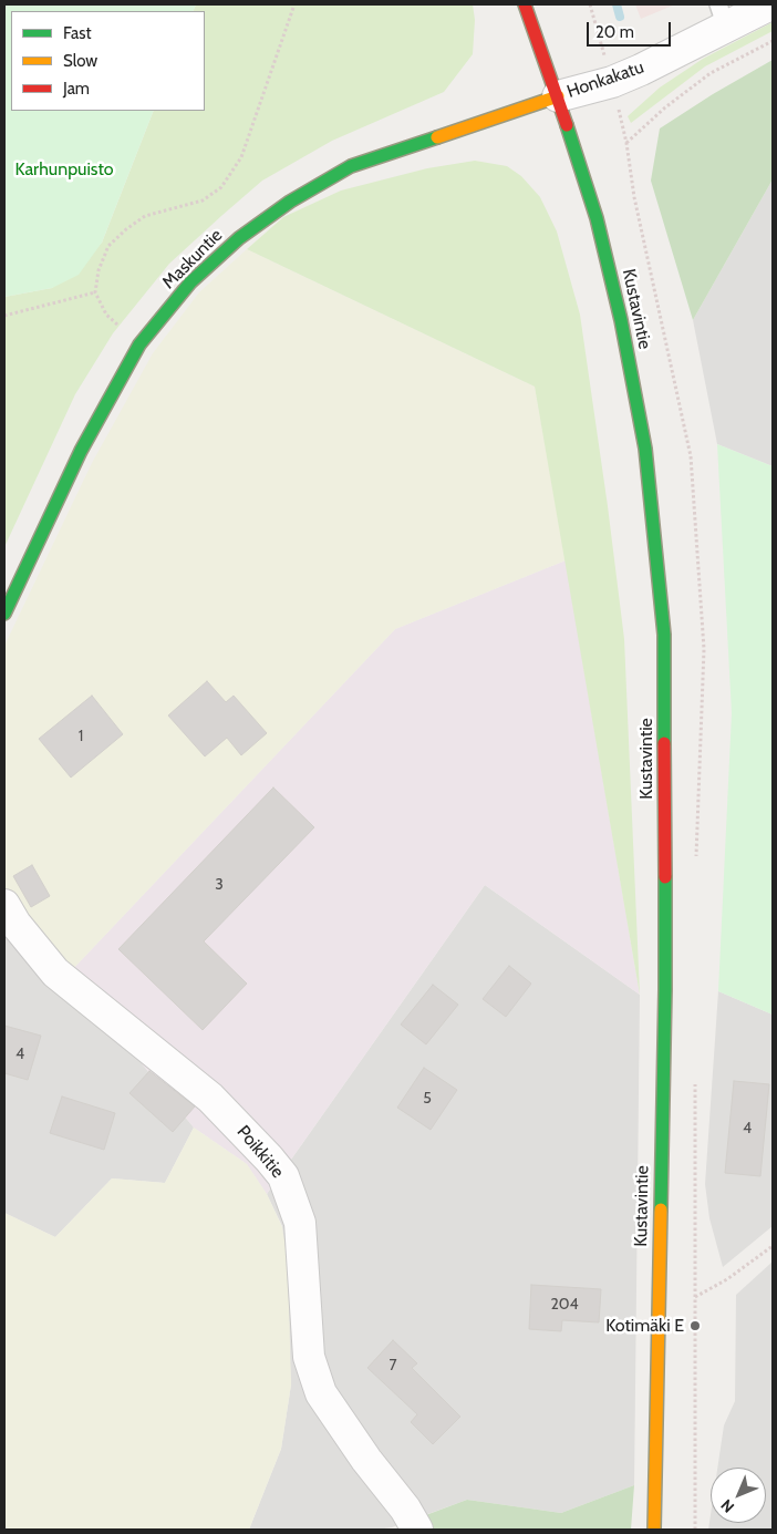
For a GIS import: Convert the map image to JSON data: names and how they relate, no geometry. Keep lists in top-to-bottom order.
{
  "streets": {
    "main road": ["Maskuntie", "Kustavintie"],
    "street": ["Honkakatu", "Poikkitie"]
  },
  "crossings": [
    ["Honkakatu", "Maskuntie"],
    ["Honkakatu", "Kustavintie"],
    ["Maskuntie", "Kustavintie"]
  ],
  "parks": ["Karhunpuisto"],
  "places": ["Kotimäki E"],
  "house_numbers": [
    "1",
    "3",
    "4",
    "5",
    "4",
    "204",
    "7"
  ],
  "legend": ["Fast", "Slow", "Jam"],
  "scale_bar": "20 m",
  "north": "bottom left"
}
